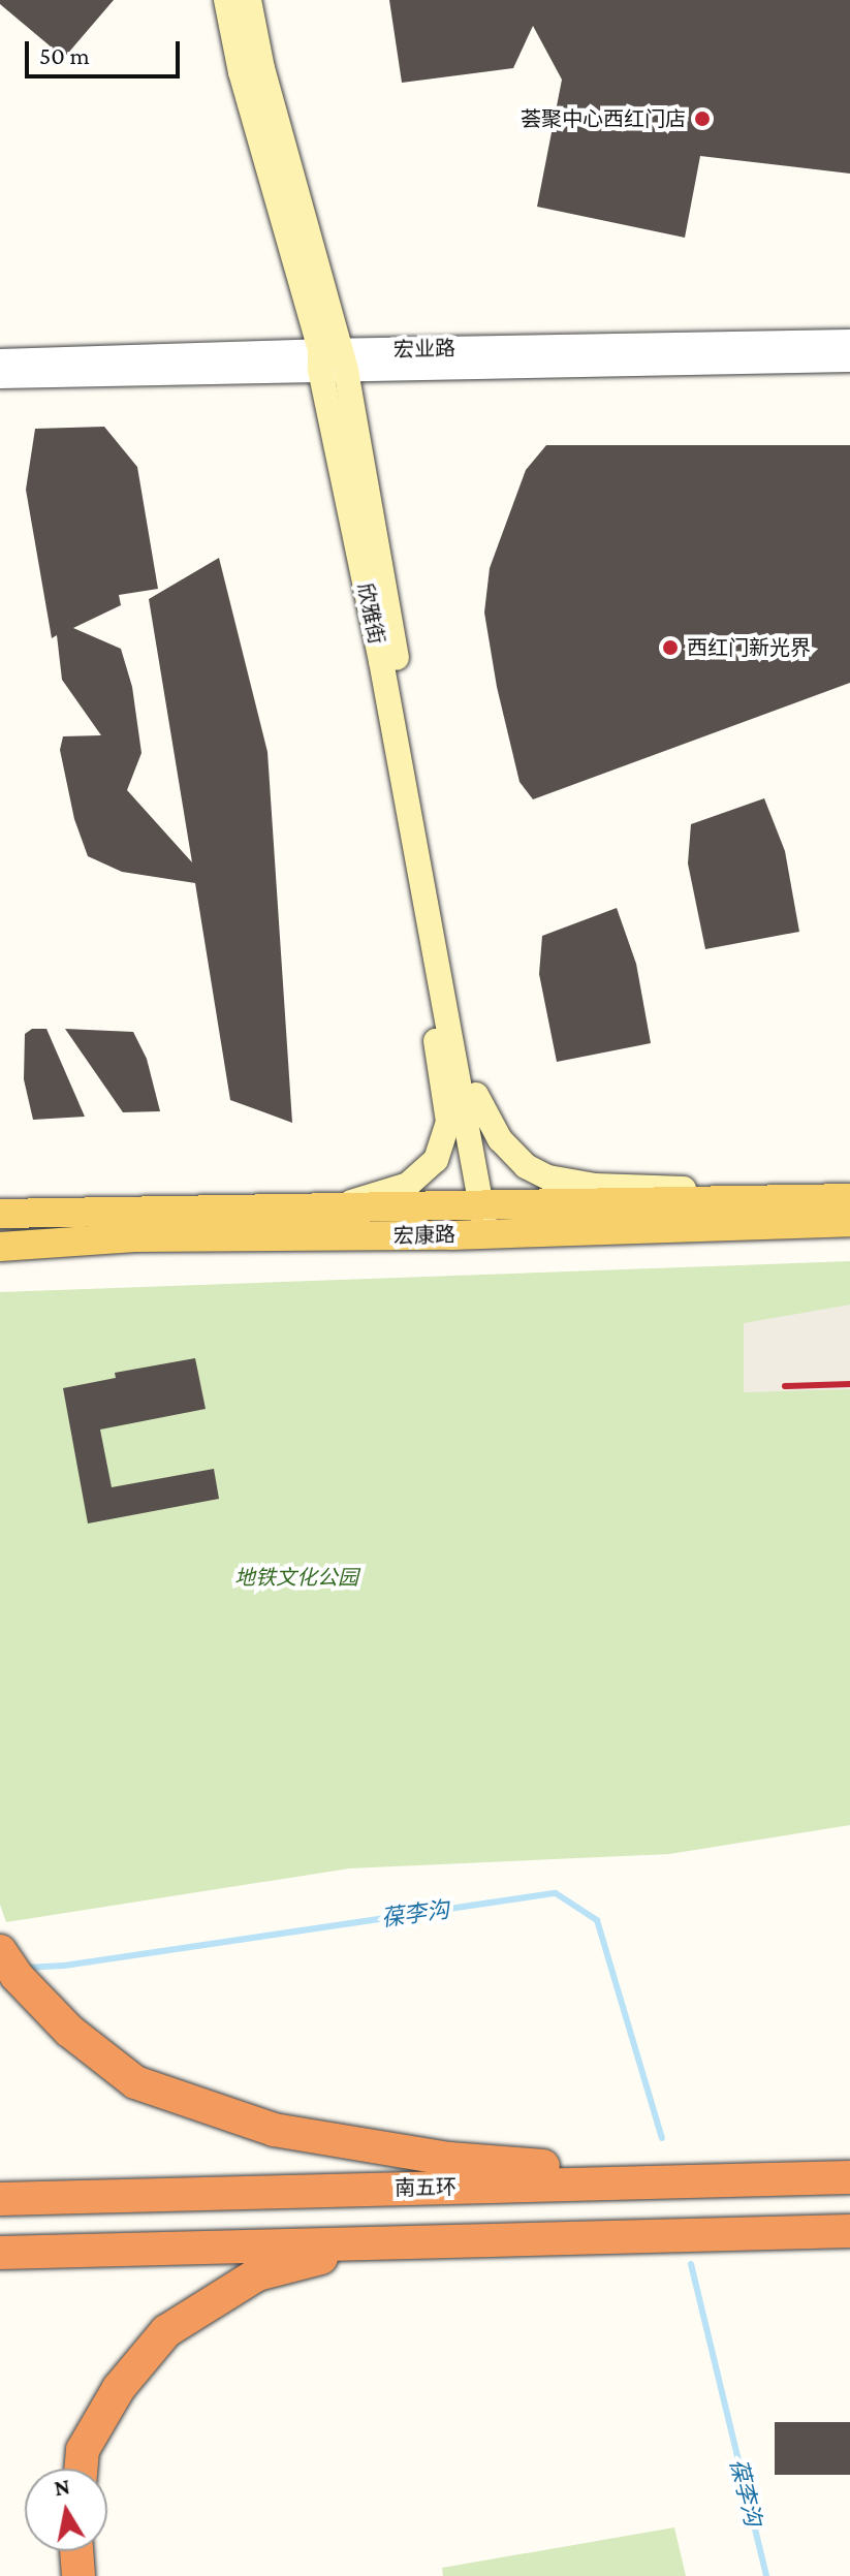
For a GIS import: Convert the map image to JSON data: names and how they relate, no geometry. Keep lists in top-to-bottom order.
{
  "streets": {
    "highway": ["南五环"],
    "main road": ["欣雅街", "宏康路"],
    "street": ["宏业路"]
  },
  "crossings": [
    ["宏业路", "欣雅街"],
    ["欣雅街", "宏康路"]
  ],
  "water": ["葆李沟"],
  "parks": ["地铁文化公园"],
  "places": ["荟聚中心西红门店", "西红门新光界"],
  "scale_bar": "50 m",
  "north": "top"
}
